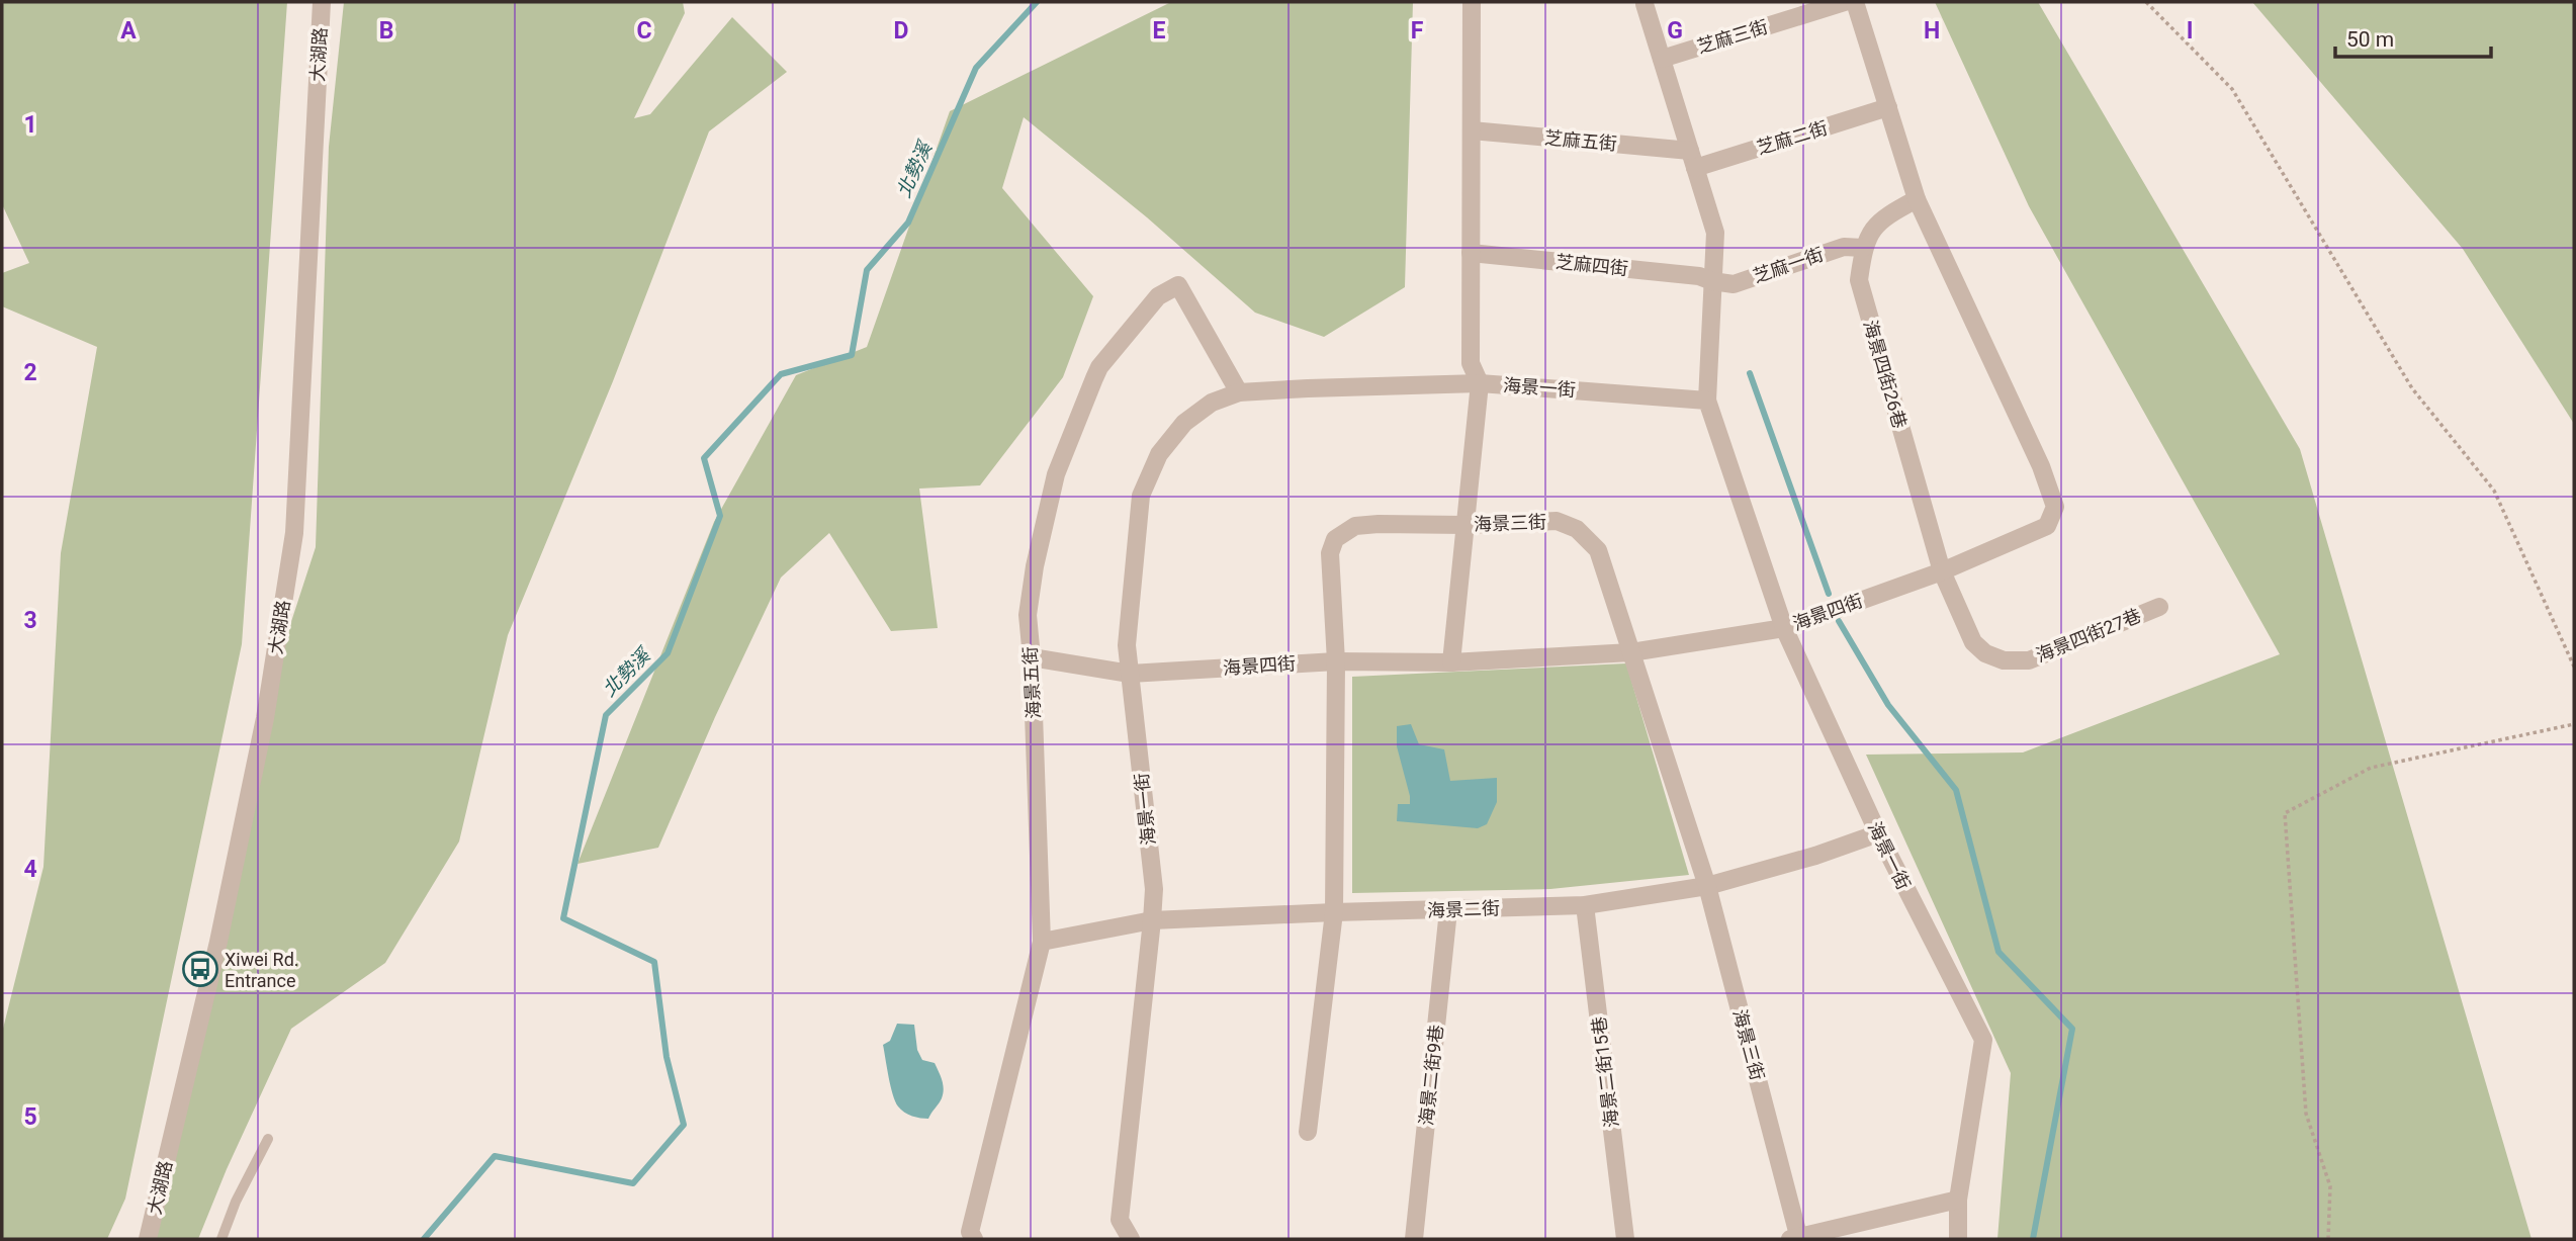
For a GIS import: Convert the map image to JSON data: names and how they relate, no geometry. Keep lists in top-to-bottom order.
{
  "streets": {
    "street": [
      "芝麻三街",
      "大湖路",
      "芝麻二街",
      "芝麻五街",
      "芝麻四街",
      "芝麻一街",
      "海景四街26巷",
      "海景一街",
      "海景三街",
      "海景四街",
      "海景四街27巷",
      "海景五街",
      "海景二街",
      "海景二街15巷",
      "海景二街9巷"
    ]
  },
  "crossings": [
    ["芝麻二街", "芝麻五街"],
    ["芝麻二街", "海景四街"],
    ["芝麻四街", "芝麻一街"],
    ["芝麻一街", "海景四街26巷"],
    ["海景四街26巷", "海景四街"],
    ["海景四街26巷", "海景四街27巷"],
    ["海景一街", "海景四街"],
    ["海景一街", "海景五街"],
    ["海景一街", "海景二街"],
    ["海景三街", "海景四街"],
    ["海景三街", "海景二街"],
    ["海景四街", "海景四街27巷"],
    ["海景四街", "海景五街"],
    ["海景五街", "海景二街"],
    ["海景二街", "海景二街15巷"],
    ["海景二街", "海景二街9巷"]
  ],
  "water": ["北勢溪"],
  "places": {
    "bus stop": ["Xiwei Rd. Entrance"]
  },
  "scale_bar": "50 m",
  "grid": {
    "columns": [
      "A",
      "B",
      "C",
      "D",
      "E",
      "F",
      "G",
      "H",
      "I"
    ],
    "rows": [
      "1",
      "2",
      "3",
      "4",
      "5"
    ]
  }
}
